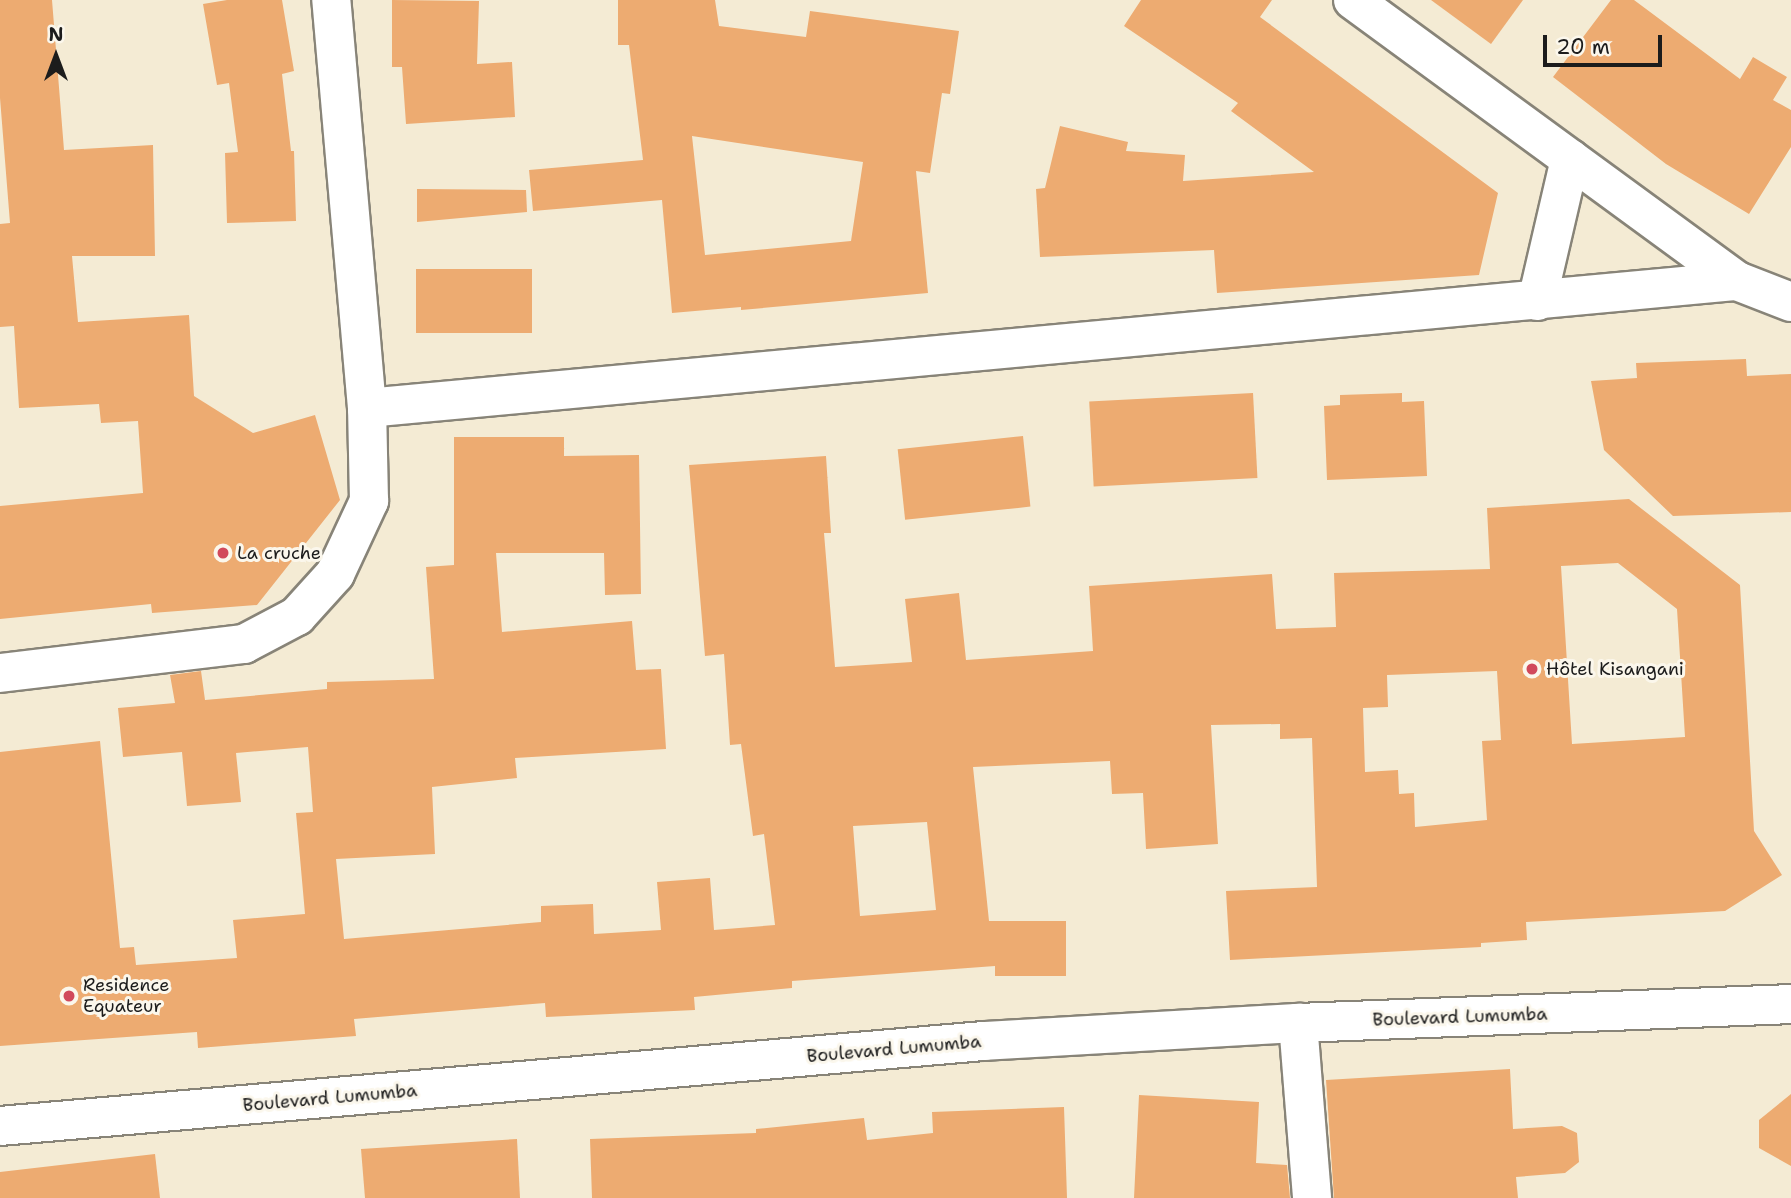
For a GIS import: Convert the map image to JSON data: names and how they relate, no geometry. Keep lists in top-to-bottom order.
{
  "streets": {
    "street": ["Boulevard Lumumba"]
  },
  "places": ["La cruche", "Hôtel Kisangani", "Residence Equateur"],
  "scale_bar": "20 m",
  "north": "top"
}
